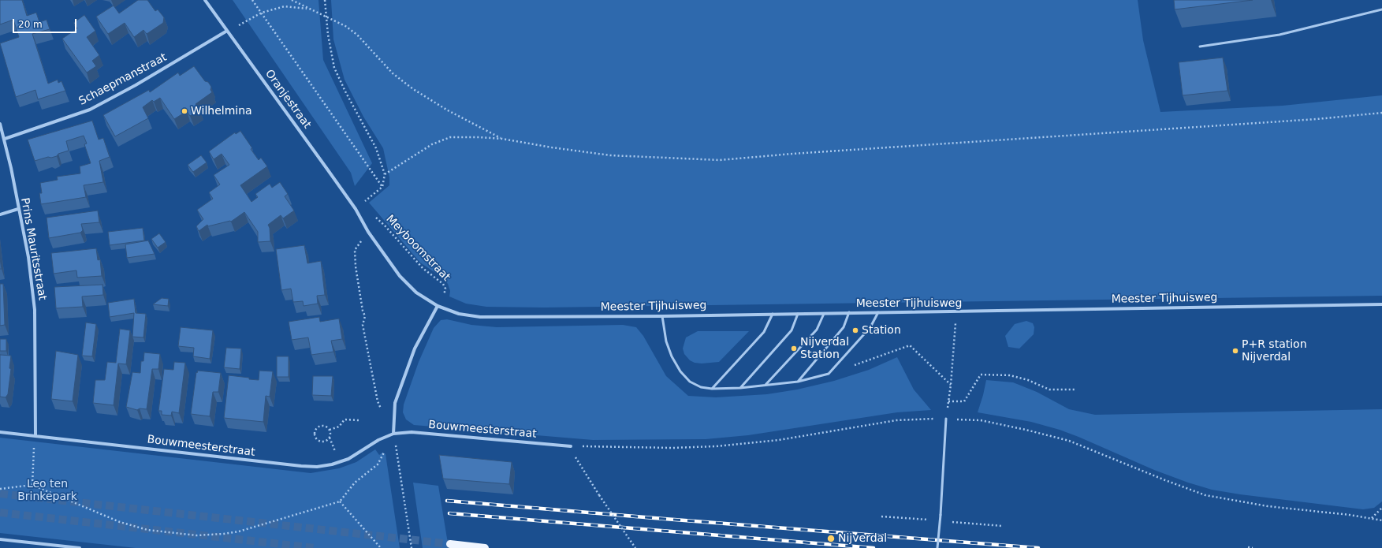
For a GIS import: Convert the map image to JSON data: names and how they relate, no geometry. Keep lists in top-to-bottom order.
{
  "streets": {
    "street": [
      "Schaepmanstraat",
      "Oranjestraat",
      "Prins Mauritsstraat",
      "Meester Tijhuisweg",
      "Bouwmeesterstraat"
    ],
    "path": ["Meyboomstraat"]
  },
  "crossings": [
    ["Schaepmanstraat", "Oranjestraat"],
    ["Schaepmanstraat", "Prins Mauritsstraat"],
    ["Oranjestraat", "Meyboomstraat"],
    ["Oranjestraat", "Meester Tijhuisweg"],
    ["Meyboomstraat", "Meester Tijhuisweg"],
    ["Prins Mauritsstraat", "Bouwmeesterstraat"]
  ],
  "parks": ["Leo ten Brinkepark"],
  "places": [
    "Wilhelmina",
    "Station",
    "Nijverdal Station",
    "P+R station Nijverdal",
    "Nijverdal"
  ],
  "scale_bar": "20 m"
}
